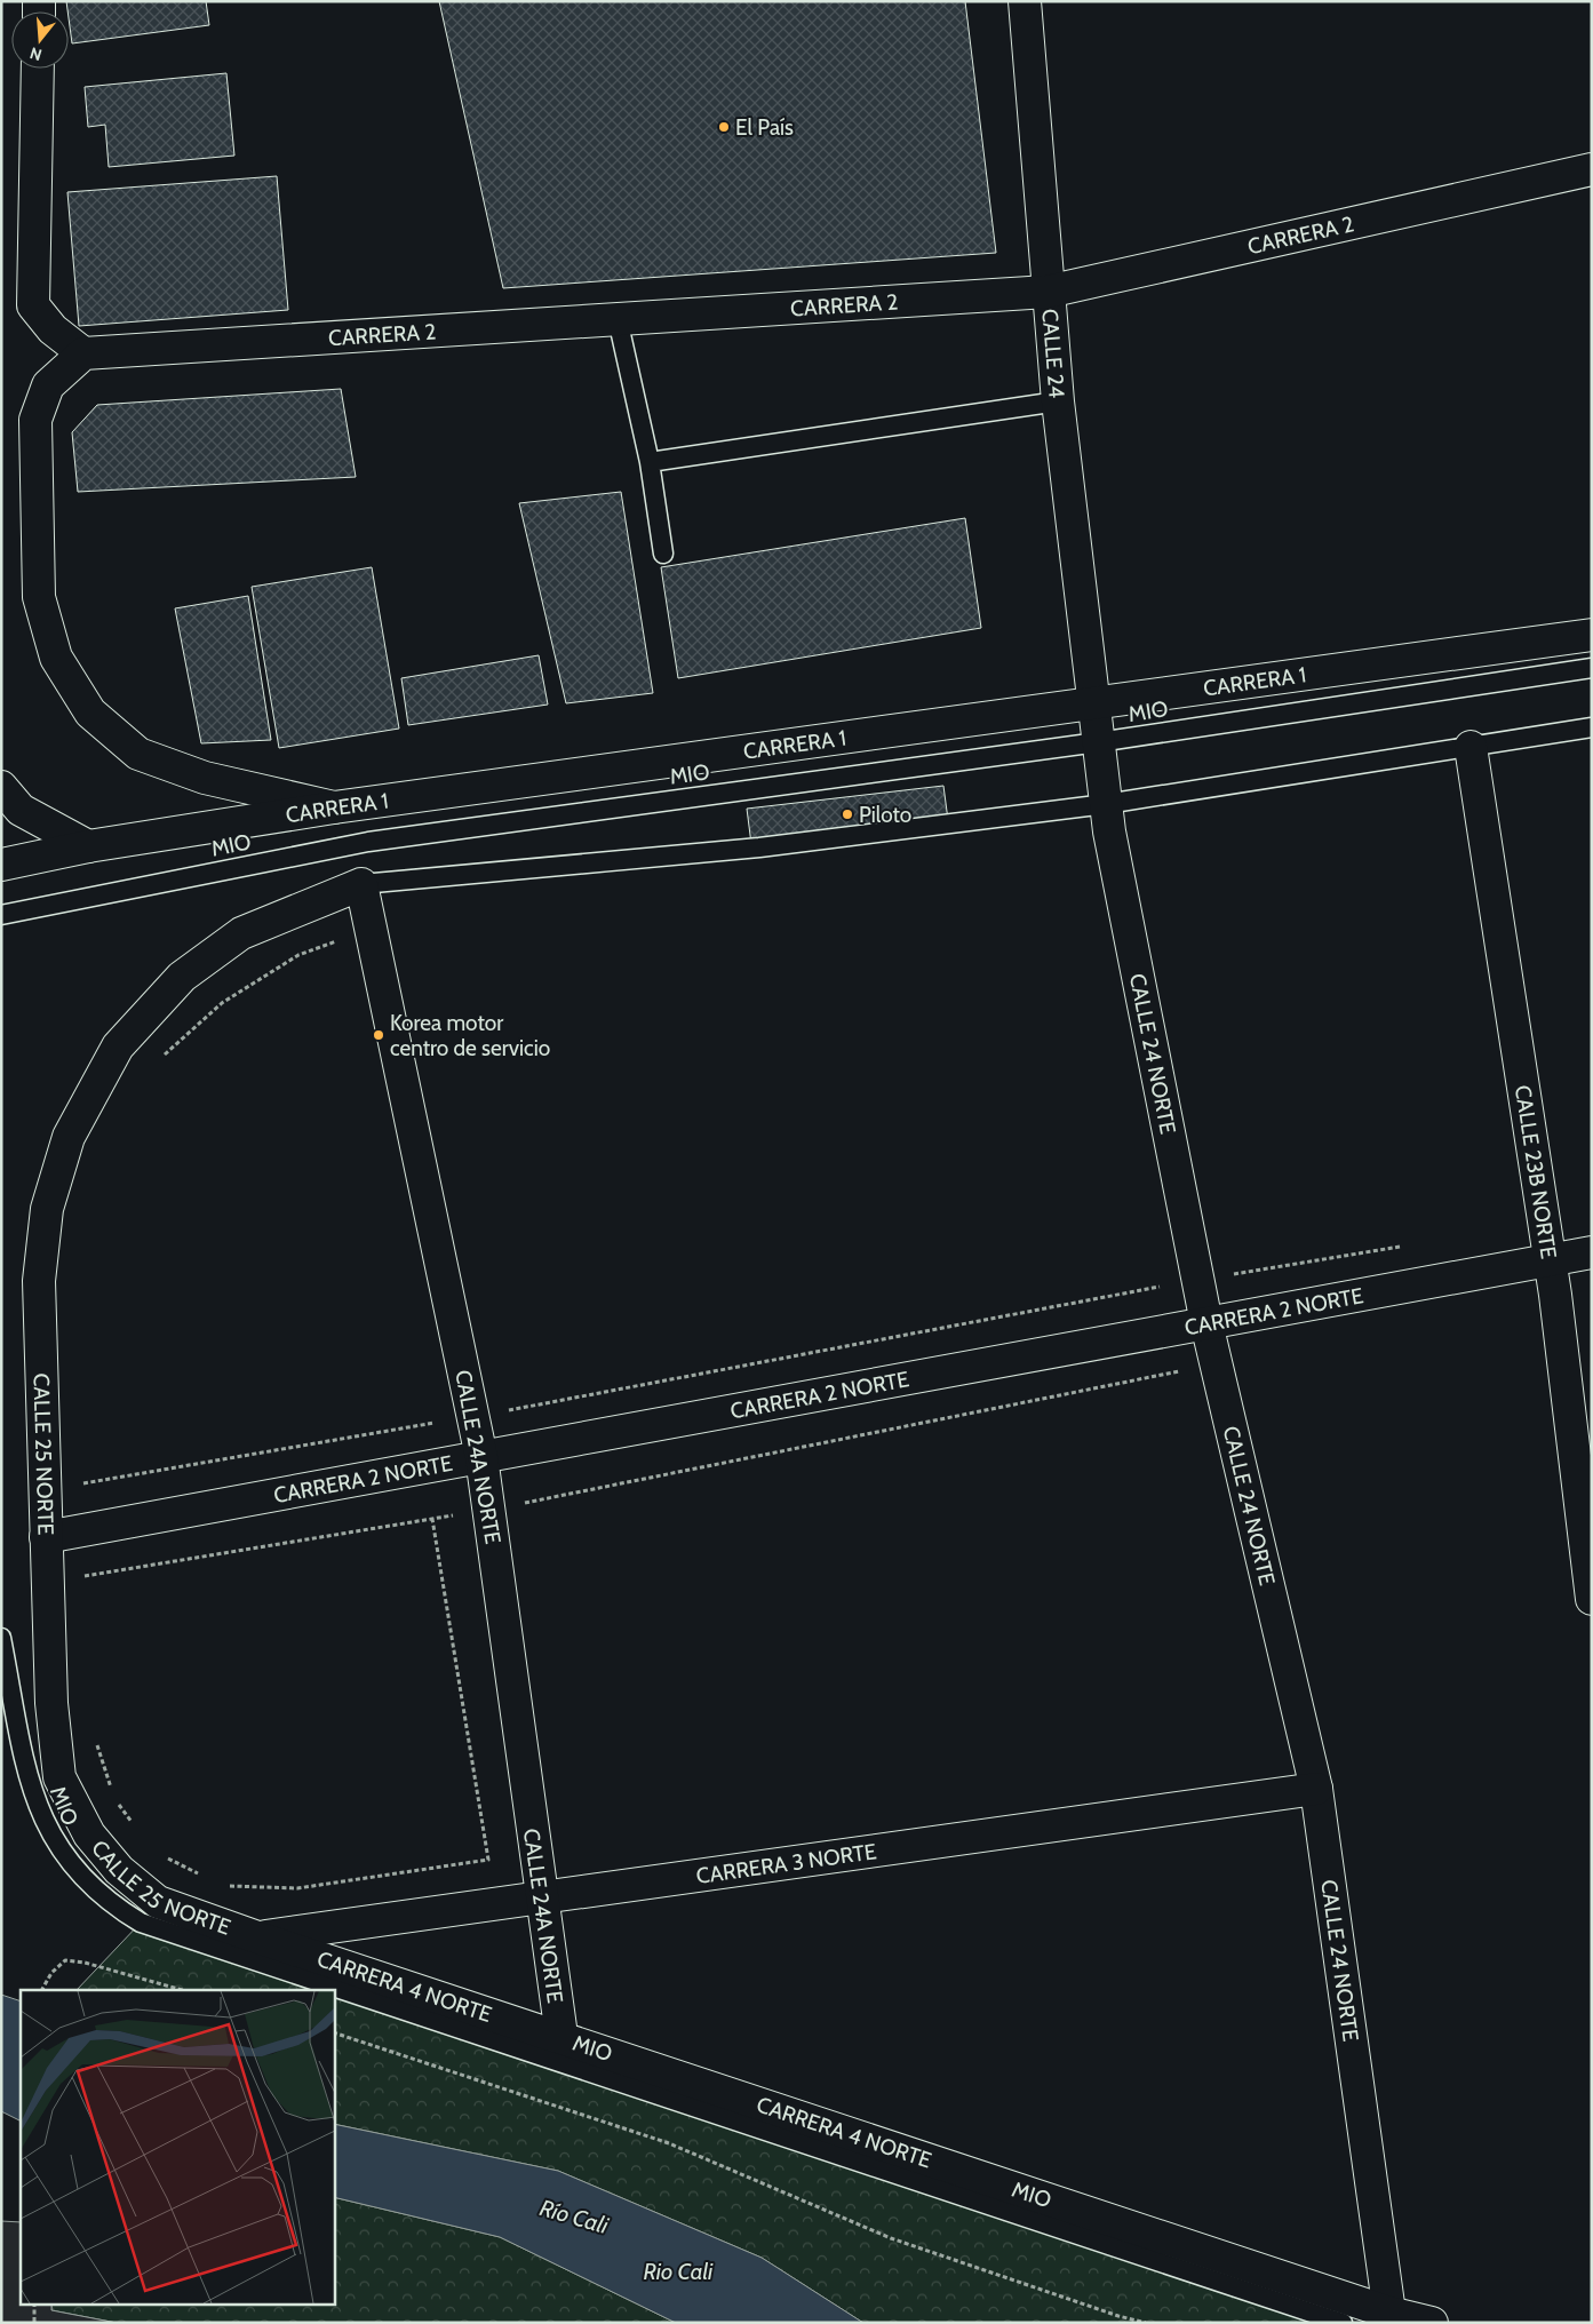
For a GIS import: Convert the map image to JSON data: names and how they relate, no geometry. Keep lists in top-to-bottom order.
{
  "streets": {
    "street": [
      "CARRERA 2",
      "CALLE 24",
      "CARRERA 1",
      "CALLE 24 NORTE",
      "CALLE 23B NORTE",
      "CARRERA 2 NORTE",
      "CALLE 25 NORTE",
      "CALLE 24A NORTE",
      "CARRERA 3 NORTE",
      "CARRERA 4 NORTE"
    ],
    "lane": ["MIO"]
  },
  "crossings": [
    ["CARRERA 2", "CALLE 24"],
    ["CALLE 24", "CARRERA 1"],
    ["CALLE 24", "CALLE 24 NORTE"],
    ["CARRERA 1", "CALLE 24 NORTE"],
    ["MIO", "CALLE 24 NORTE"],
    ["CALLE 24 NORTE", "CARRERA 2 NORTE"],
    ["CALLE 24 NORTE", "CARRERA 3 NORTE"],
    ["CALLE 24 NORTE", "CARRERA 4 NORTE"],
    ["CALLE 23B NORTE", "CARRERA 2 NORTE"],
    ["CARRERA 2 NORTE", "CALLE 25 NORTE"],
    ["CARRERA 2 NORTE", "CALLE 24A NORTE"],
    ["CALLE 25 NORTE", "CALLE 24A NORTE"],
    ["CALLE 25 NORTE", "CARRERA 3 NORTE"],
    ["CALLE 25 NORTE", "CARRERA 4 NORTE"],
    ["CALLE 24A NORTE", "CARRERA 3 NORTE"],
    ["CALLE 24A NORTE", "CARRERA 4 NORTE"],
    ["CARRERA 3 NORTE", "CARRERA 4 NORTE"]
  ],
  "water": ["Río Cali", "Rio Cali"],
  "places": ["El País", "Piloto", "Korea motor centro de servicio"],
  "north": "bottom"
}
